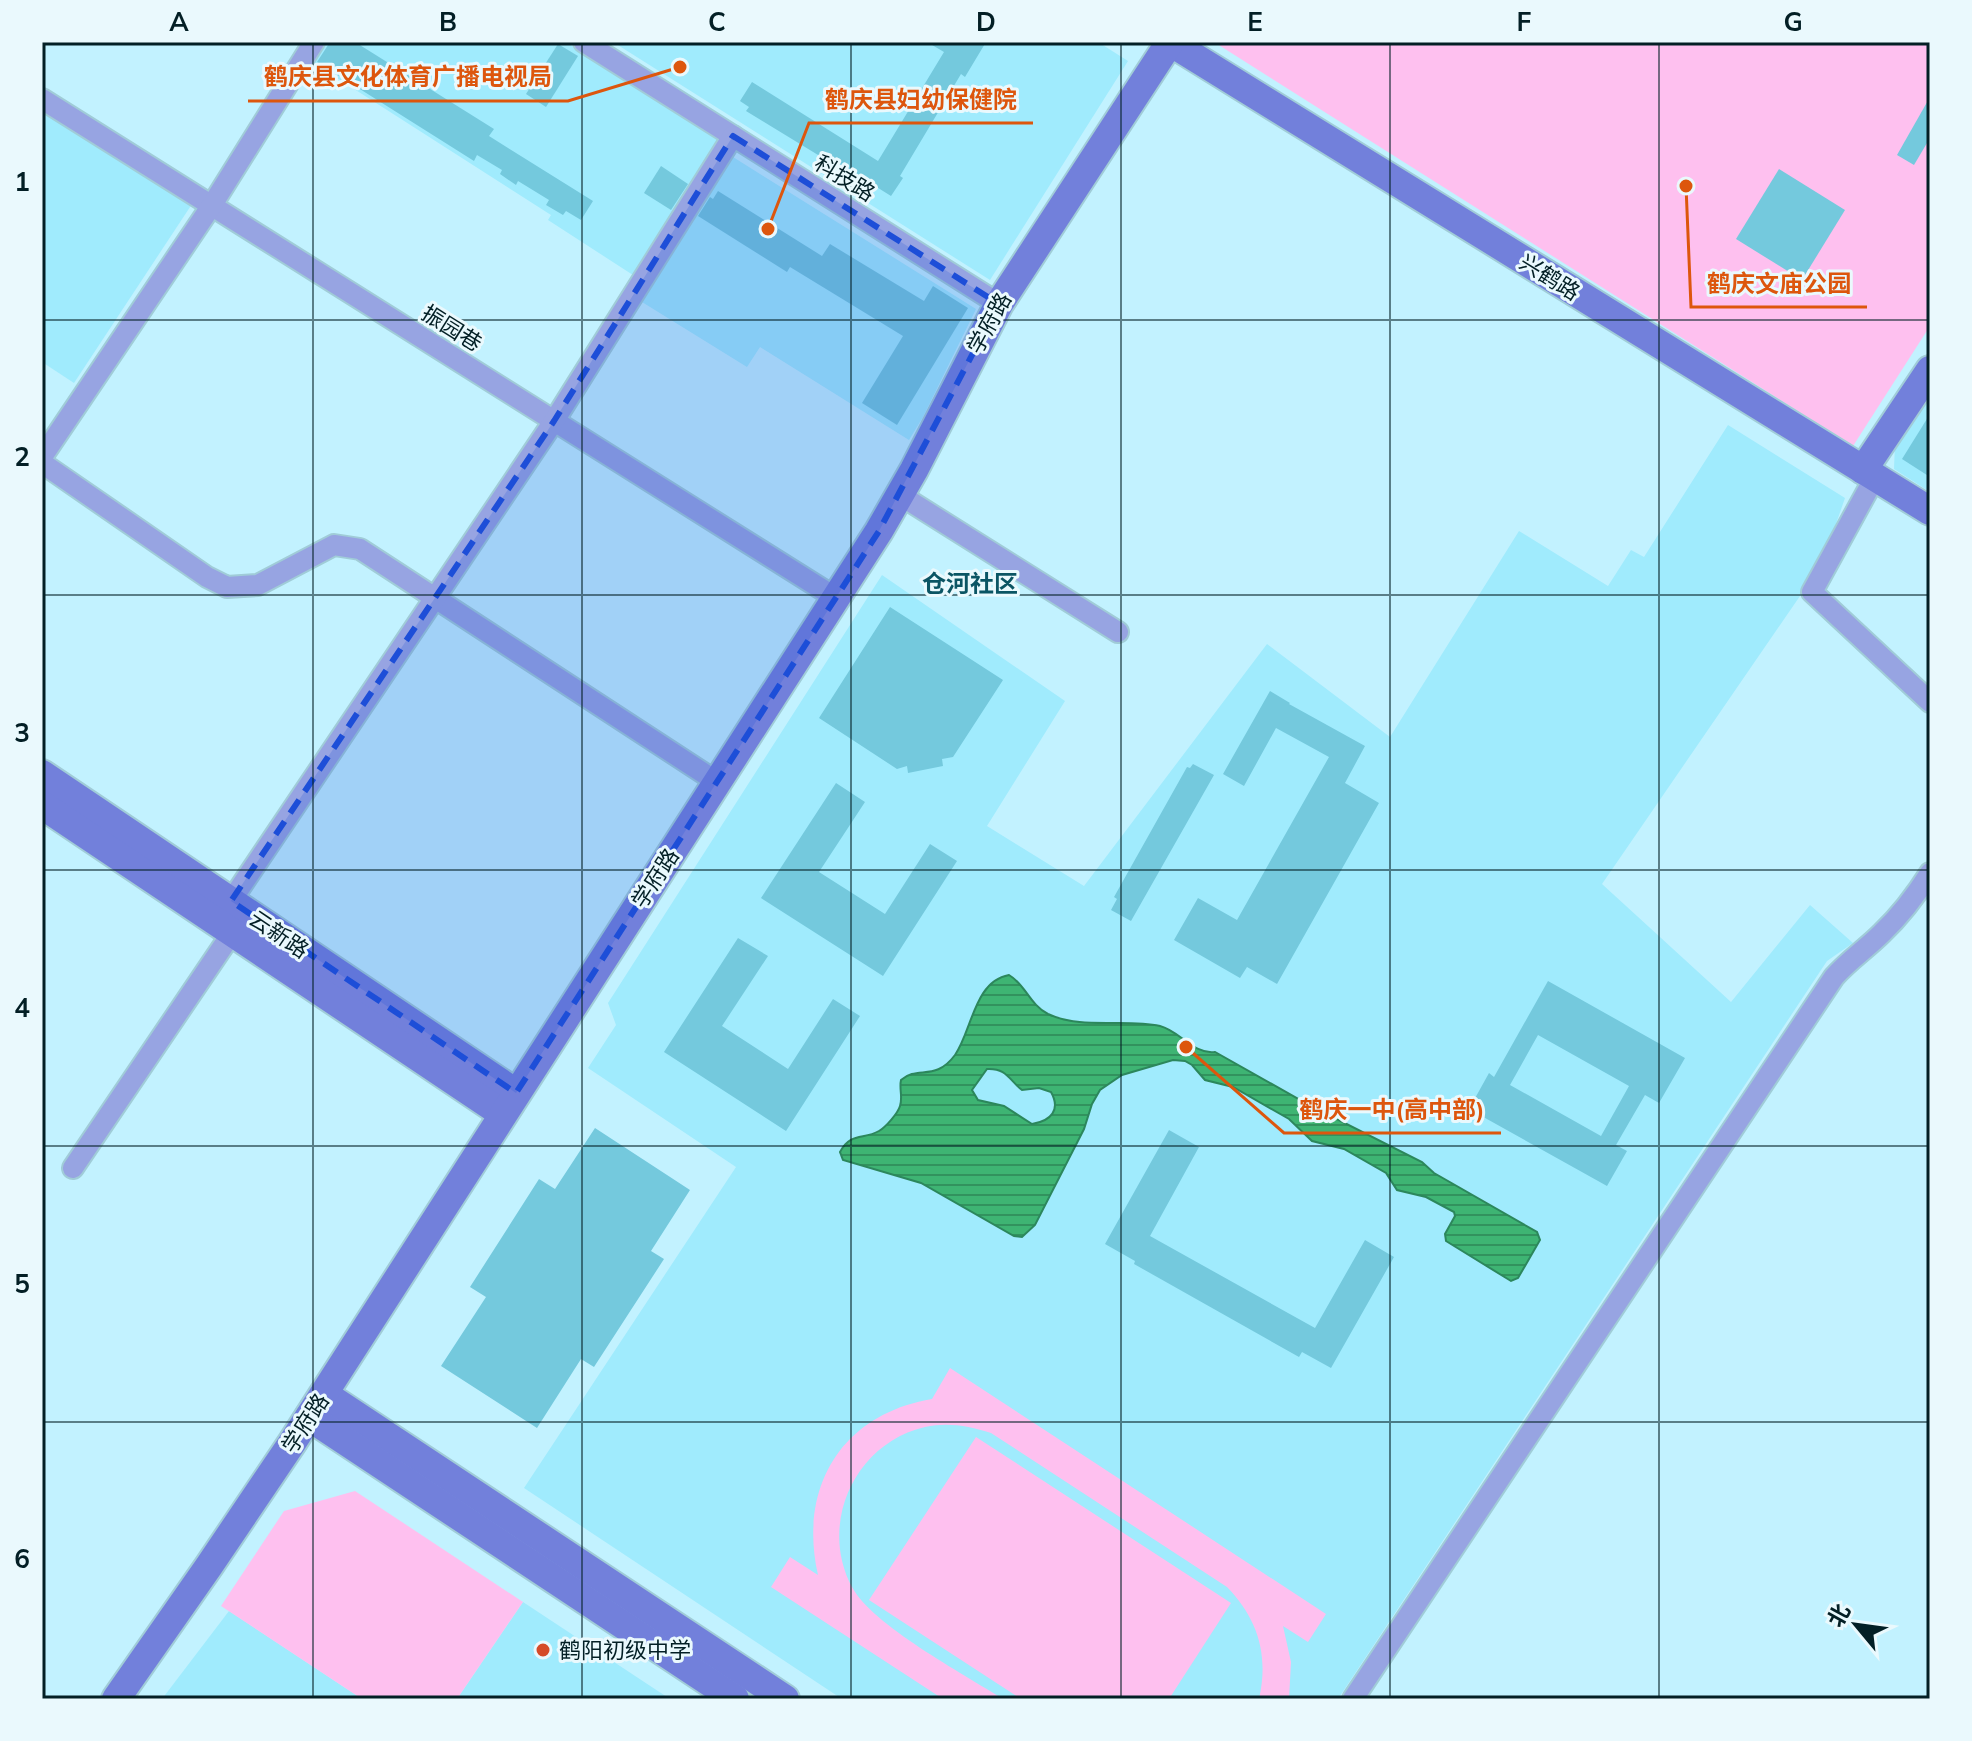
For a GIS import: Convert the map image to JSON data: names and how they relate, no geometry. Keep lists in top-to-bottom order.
{
  "streets": {
    "street": [
      "科技路",
      "兴鹤路",
      "学府路",
      "振园巷",
      "云新路"
    ]
  },
  "crossings": [
    ["科技路", "学府路"],
    ["兴鹤路", "学府路"],
    ["学府路", "振园巷"],
    ["学府路", "云新路"]
  ],
  "districts": ["仓河社区"],
  "places": [
    "鹤庆县文化体育广播电视局",
    "鹤庆文庙公园",
    "鹤庆县妇幼保健院",
    "鹤庆一中(高中部)",
    "鹤阳初级中学"
  ],
  "north": "top left",
  "grid": {
    "columns": [
      "A",
      "B",
      "C",
      "D",
      "E",
      "F",
      "G"
    ],
    "rows": [
      "1",
      "2",
      "3",
      "4",
      "5",
      "6"
    ]
  }
}
